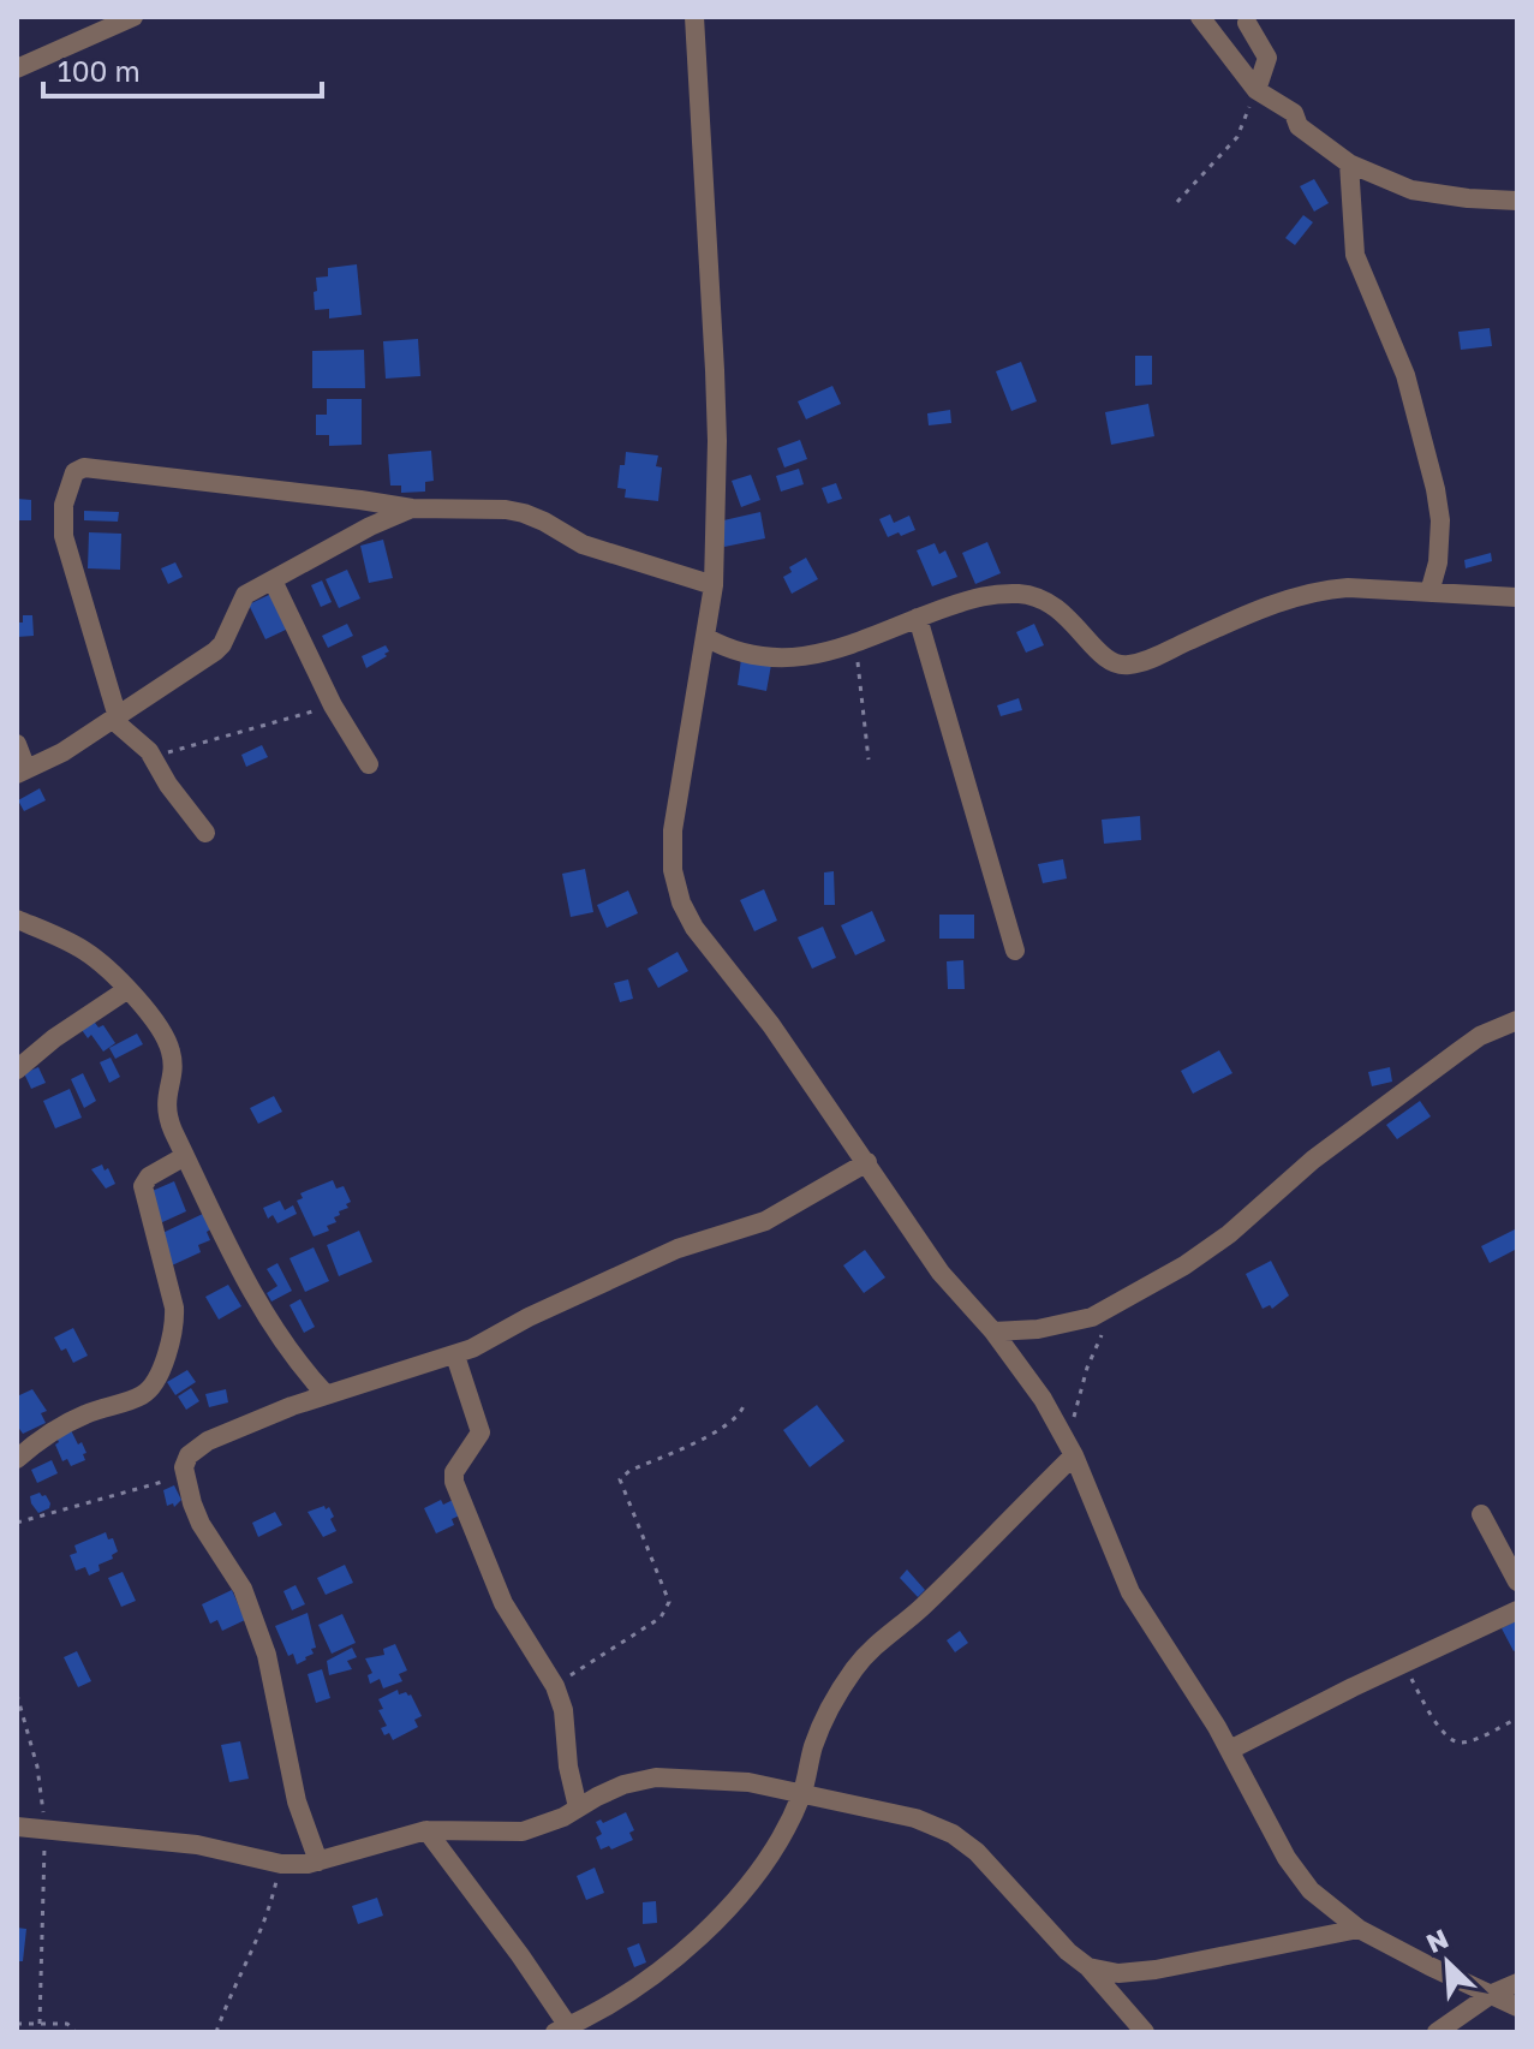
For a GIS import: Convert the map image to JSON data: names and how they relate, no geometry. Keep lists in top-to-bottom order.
{
  "scale_bar": "100 m",
  "north": "top left"
}
